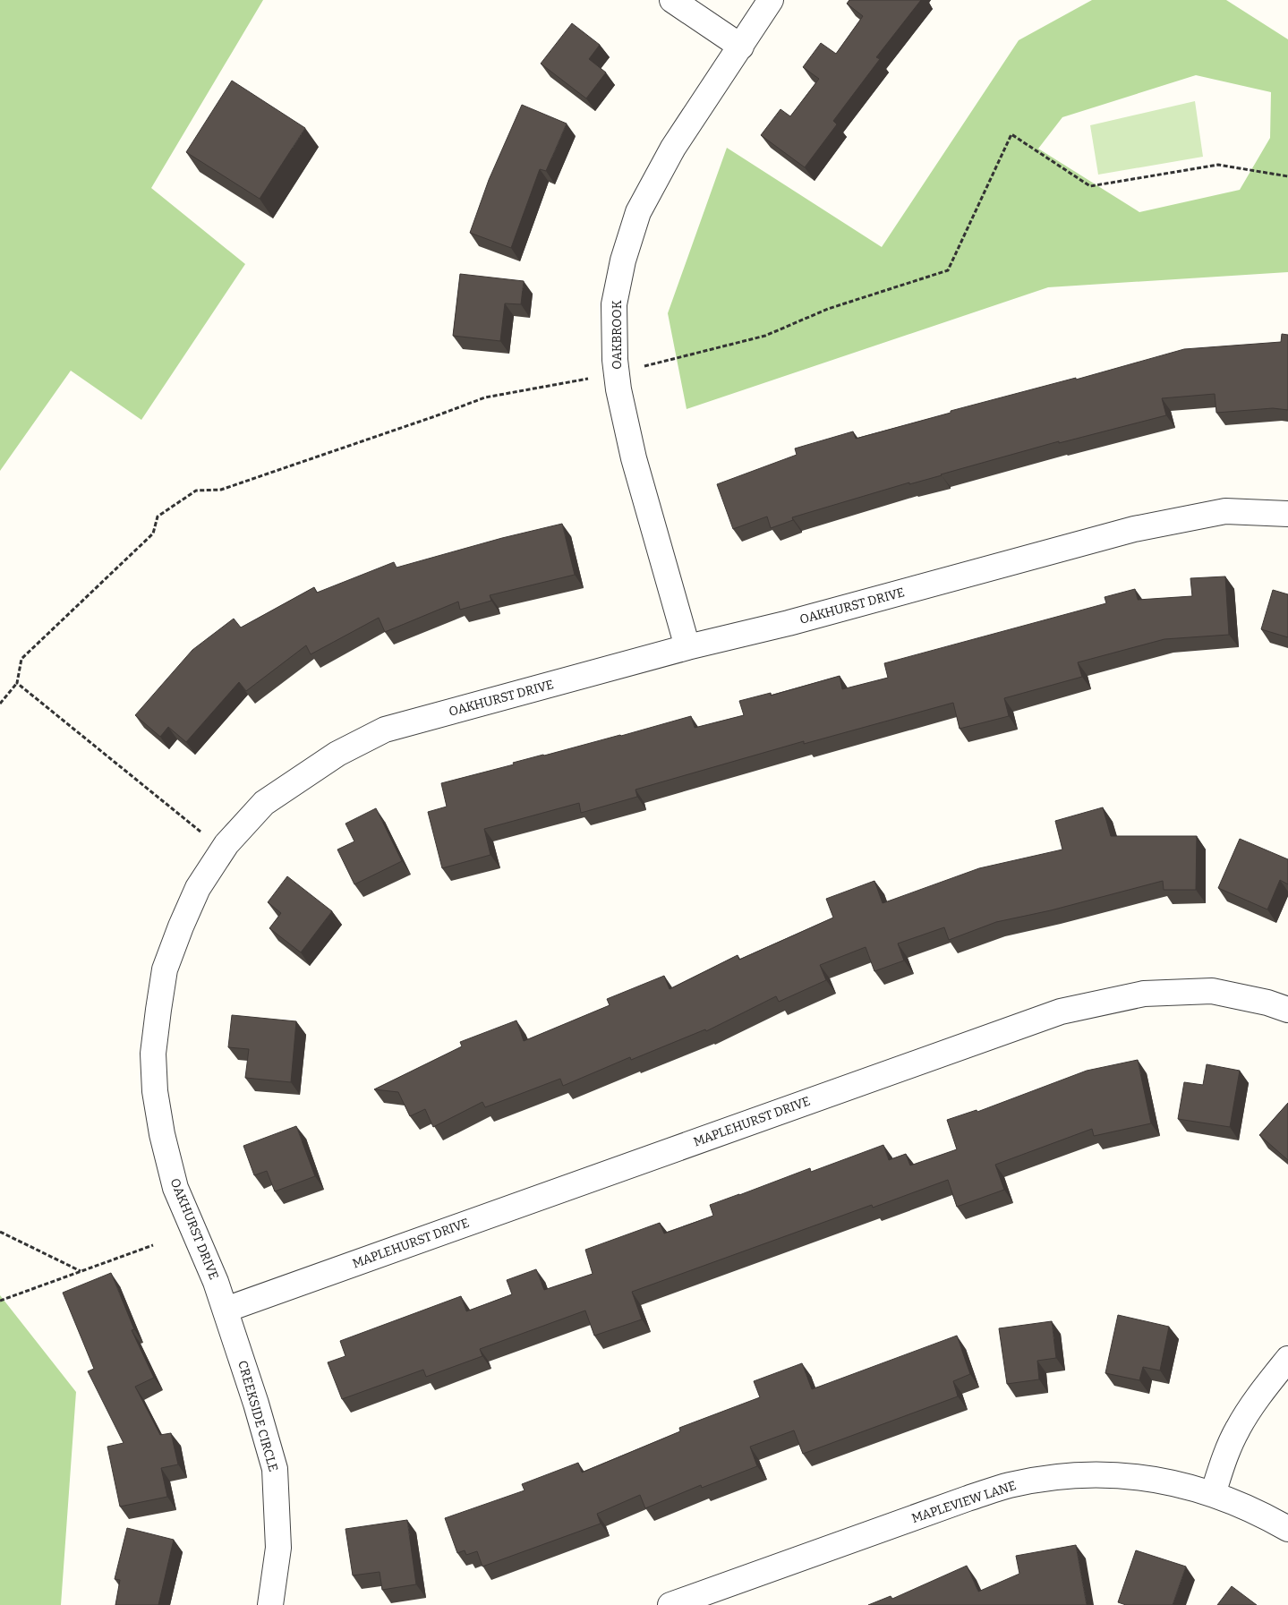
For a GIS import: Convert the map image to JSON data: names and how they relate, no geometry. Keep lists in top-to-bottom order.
{
  "streets": {
    "street": [
      "OAKBROOK",
      "OAKHURST DRIVE",
      "MAPLEHURST DRIVE",
      "CREEKSIDE CIRCLE",
      "MAPLEVIEW LANE"
    ]
  },
  "crossings": [
    ["OAKBROOK", "OAKHURST DRIVE"],
    ["OAKHURST DRIVE", "MAPLEHURST DRIVE"],
    ["OAKHURST DRIVE", "CREEKSIDE CIRCLE"],
    ["MAPLEHURST DRIVE", "CREEKSIDE CIRCLE"]
  ]
}
